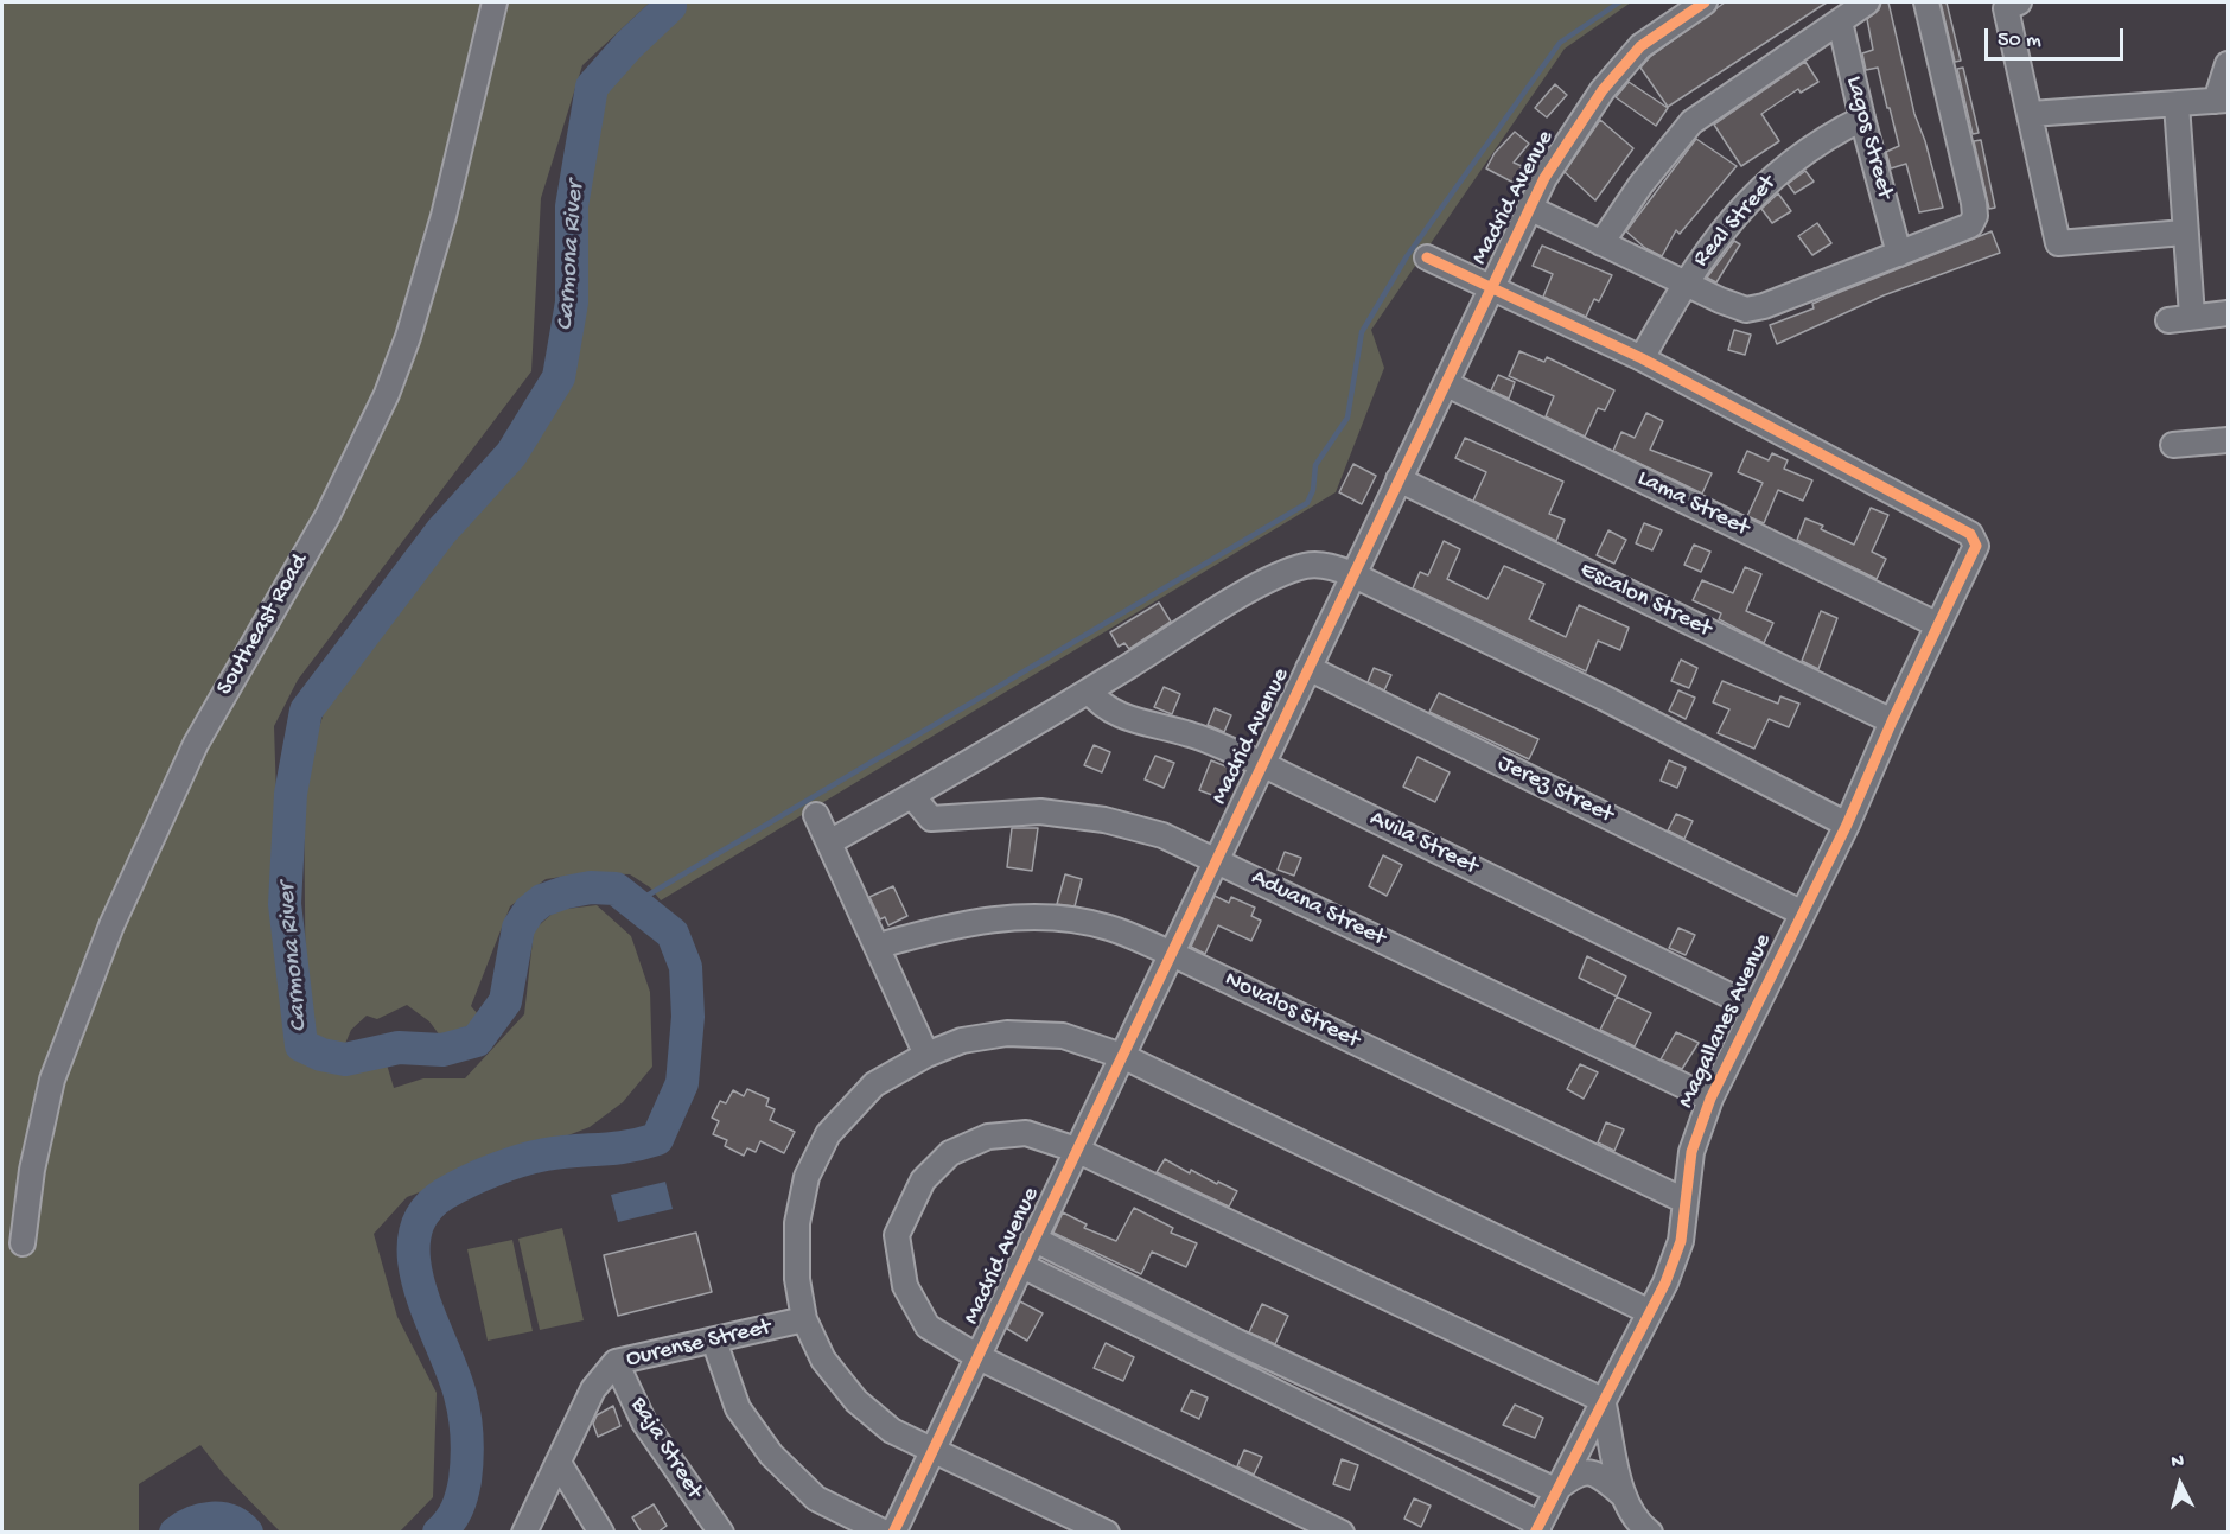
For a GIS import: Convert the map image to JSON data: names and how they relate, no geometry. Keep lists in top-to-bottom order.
{
  "streets": {
    "street": [
      "Lagos Street",
      "Madrid Avenue",
      "Real Street",
      "Lama Street",
      "Escalon Street",
      "Southeast Road",
      "Jerez Street",
      "Avila Street",
      "Aduana Street",
      "Novalos Street",
      "Magallanes Avenue",
      "Ourense Street",
      "Baja Street"
    ]
  },
  "crossings": [
    ["Lagos Street", "Real Street"],
    ["Madrid Avenue", "Lama Street"],
    ["Madrid Avenue", "Escalon Street"],
    ["Madrid Avenue", "Jerez Street"],
    ["Madrid Avenue", "Avila Street"],
    ["Madrid Avenue", "Aduana Street"],
    ["Madrid Avenue", "Novalos Street"],
    ["Real Street", "Magallanes Avenue"],
    ["Lama Street", "Magallanes Avenue"],
    ["Escalon Street", "Magallanes Avenue"],
    ["Jerez Street", "Magallanes Avenue"],
    ["Avila Street", "Magallanes Avenue"],
    ["Aduana Street", "Magallanes Avenue"],
    ["Novalos Street", "Magallanes Avenue"],
    ["Ourense Street", "Baja Street"]
  ],
  "water": ["Carmona River"],
  "scale_bar": "50 m",
  "north": "top"
}
